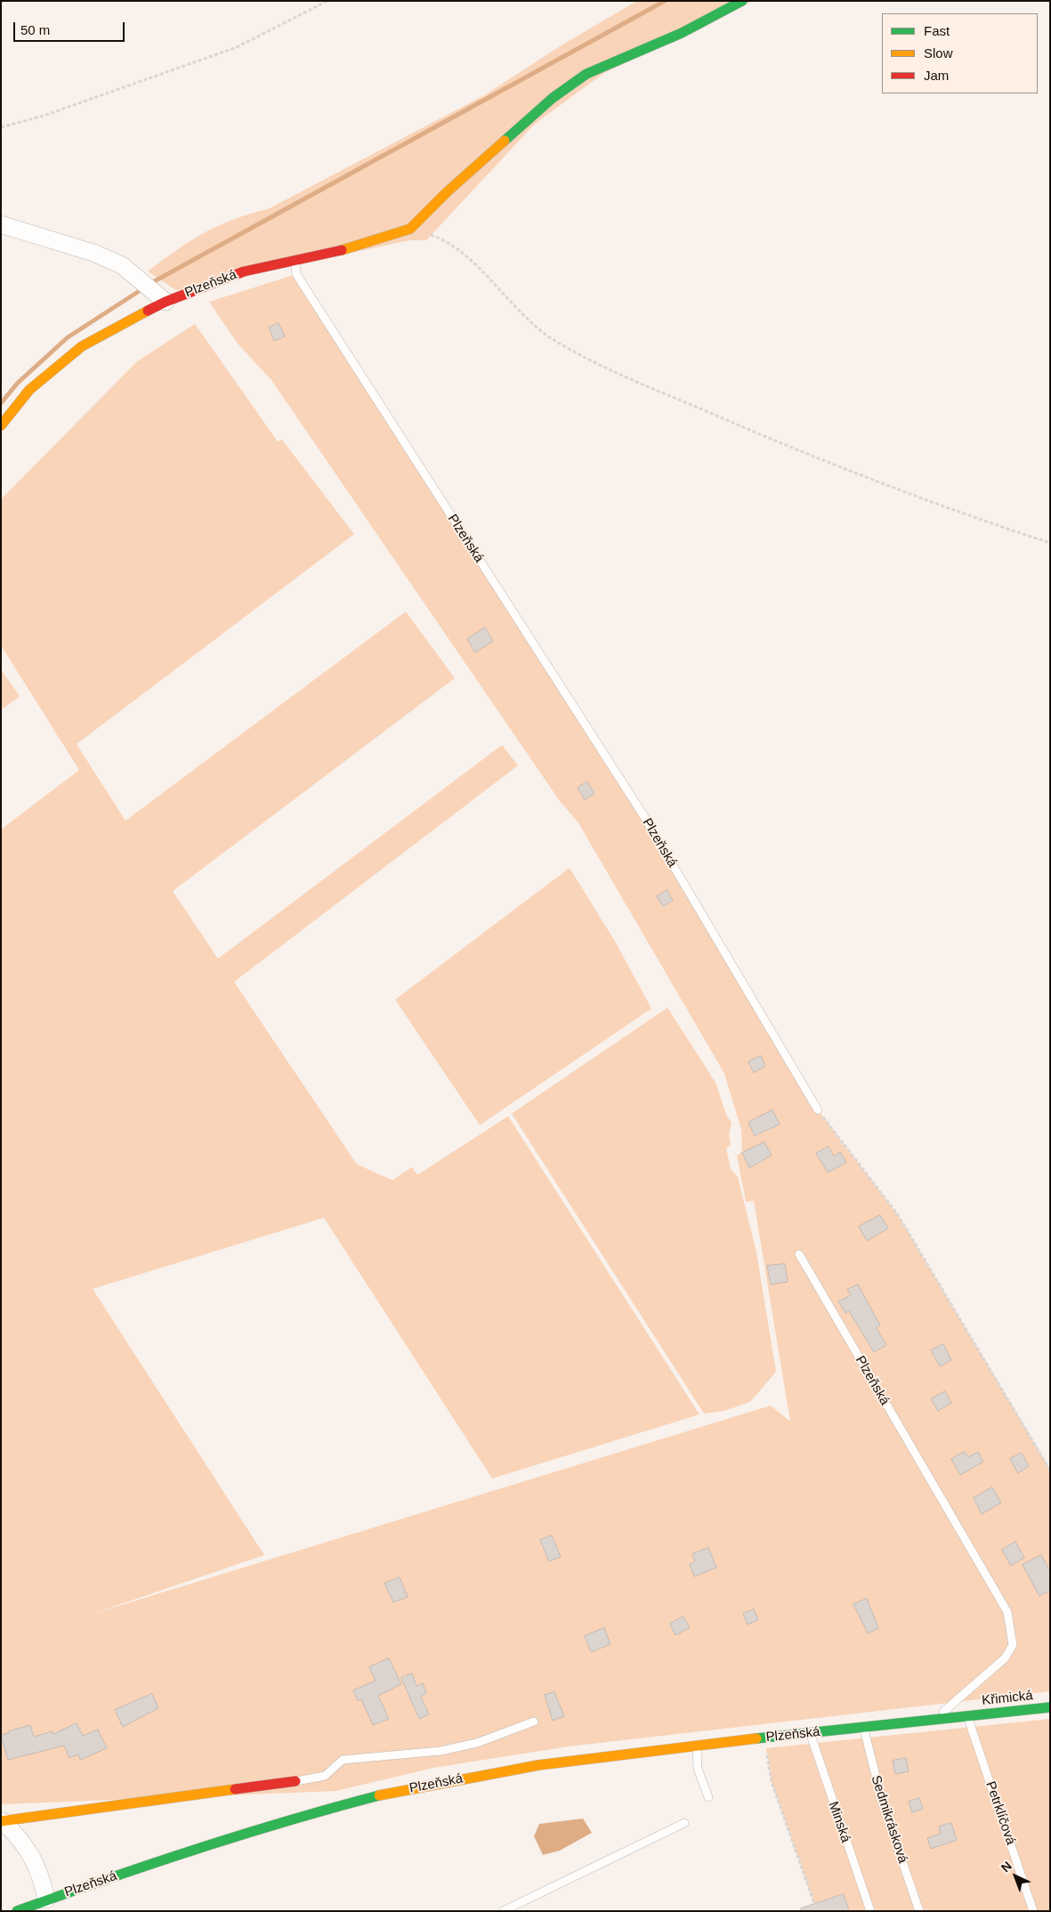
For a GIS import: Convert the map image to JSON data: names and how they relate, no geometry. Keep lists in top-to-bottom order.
{
  "streets": {
    "street": ["Plzeňská", "Křimická"],
    "lane": ["Petrklíčová", "Sedmikrásková", "Minská"]
  },
  "crossings": [
    ["Plzeňská", "Křimická"],
    ["Plzeňská", "Petrklíčová"],
    ["Plzeňská", "Sedmikrásková"],
    ["Plzeňská", "Minská"],
    ["Křimická", "Petrklíčová"]
  ],
  "legend": ["Fast", "Slow", "Jam"],
  "scale_bar": "50 m",
  "north": "top left"
}
